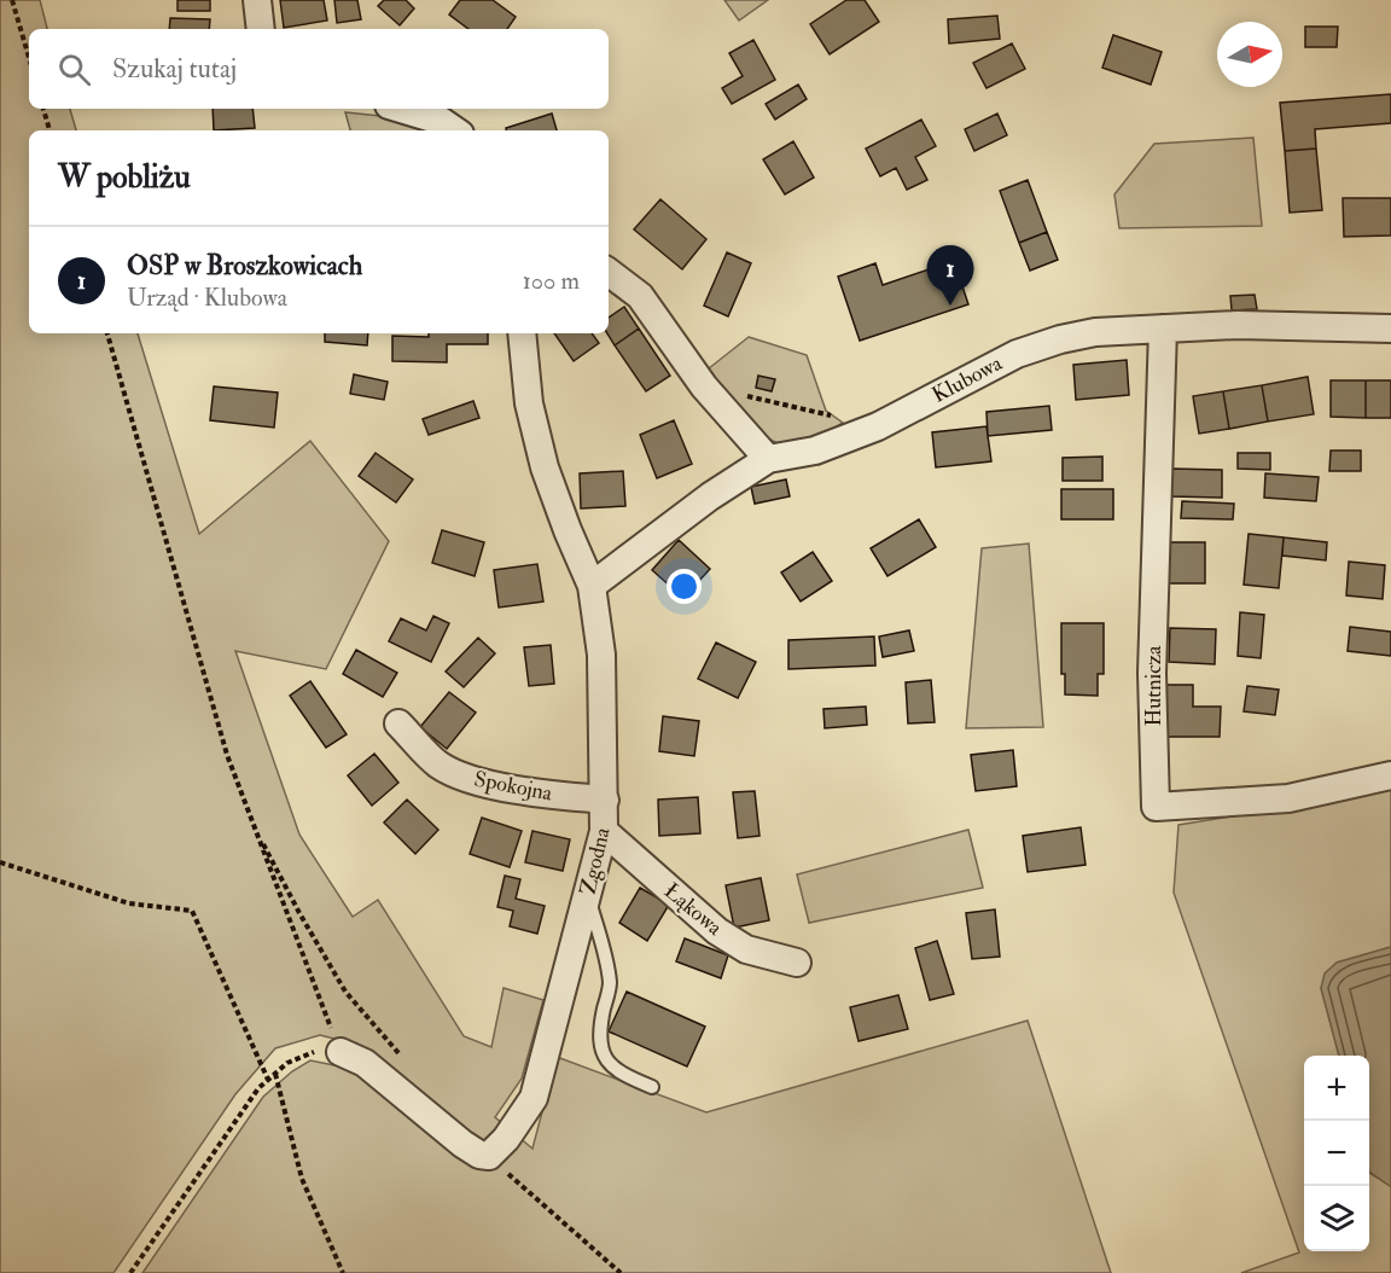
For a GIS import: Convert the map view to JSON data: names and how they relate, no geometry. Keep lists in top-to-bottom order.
{
  "streets": {
    "street": [
      "Klubowa",
      "Hutnicza",
      "Spokojna",
      "Zgodna",
      "Łąkowa"
    ]
  },
  "crossings": [
    ["Klubowa", "Hutnicza"],
    ["Klubowa", "Zgodna"],
    ["Spokojna", "Zgodna"],
    ["Zgodna", "Łąkowa"]
  ],
  "north": "right",
  "page": {
    "search": "Szukaj tutaj",
    "heading": "W pobliżu",
    "list": [
      {
        "mark": "1",
        "name": "OSP w Broszkowicach",
        "note": "Urząd · Klubowa",
        "value": "100 m"
      }
    ],
    "pins": "1",
    "map_buttons": ["+", "−"]
  }
}
